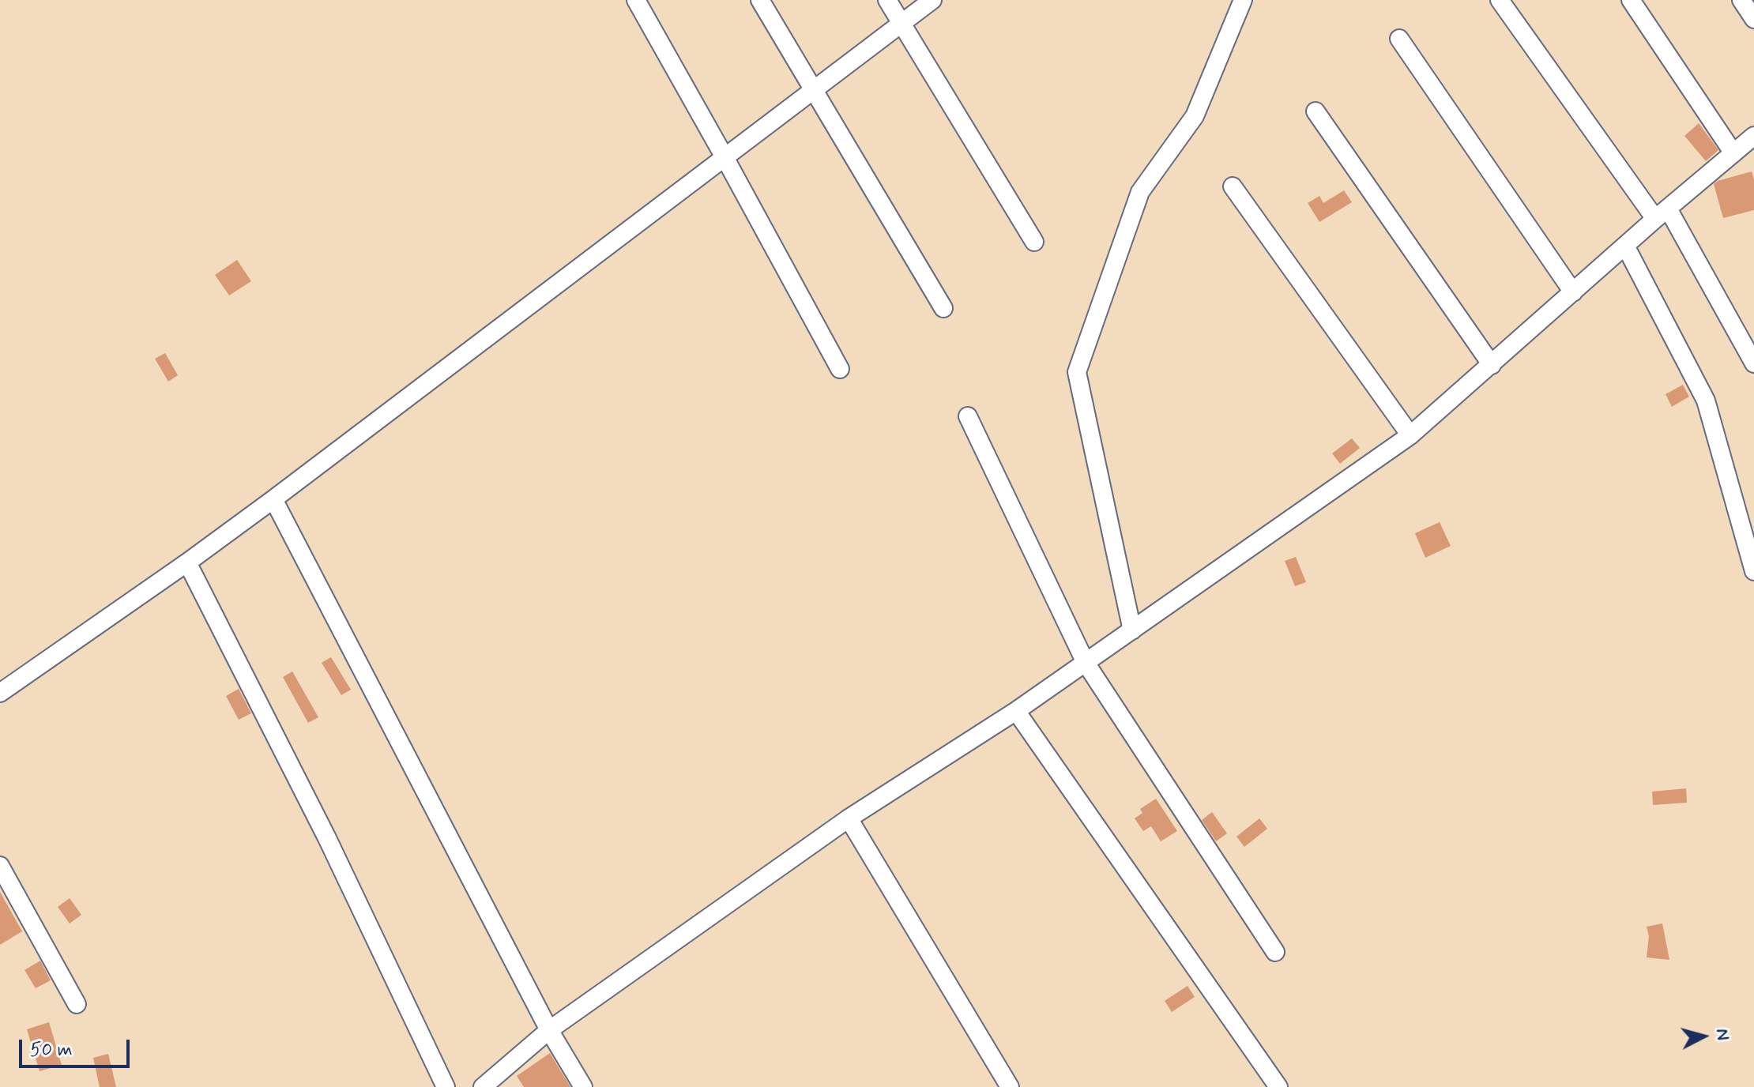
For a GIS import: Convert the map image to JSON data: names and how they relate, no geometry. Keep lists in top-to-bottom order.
{
  "scale_bar": "50 m",
  "north": "right"
}
